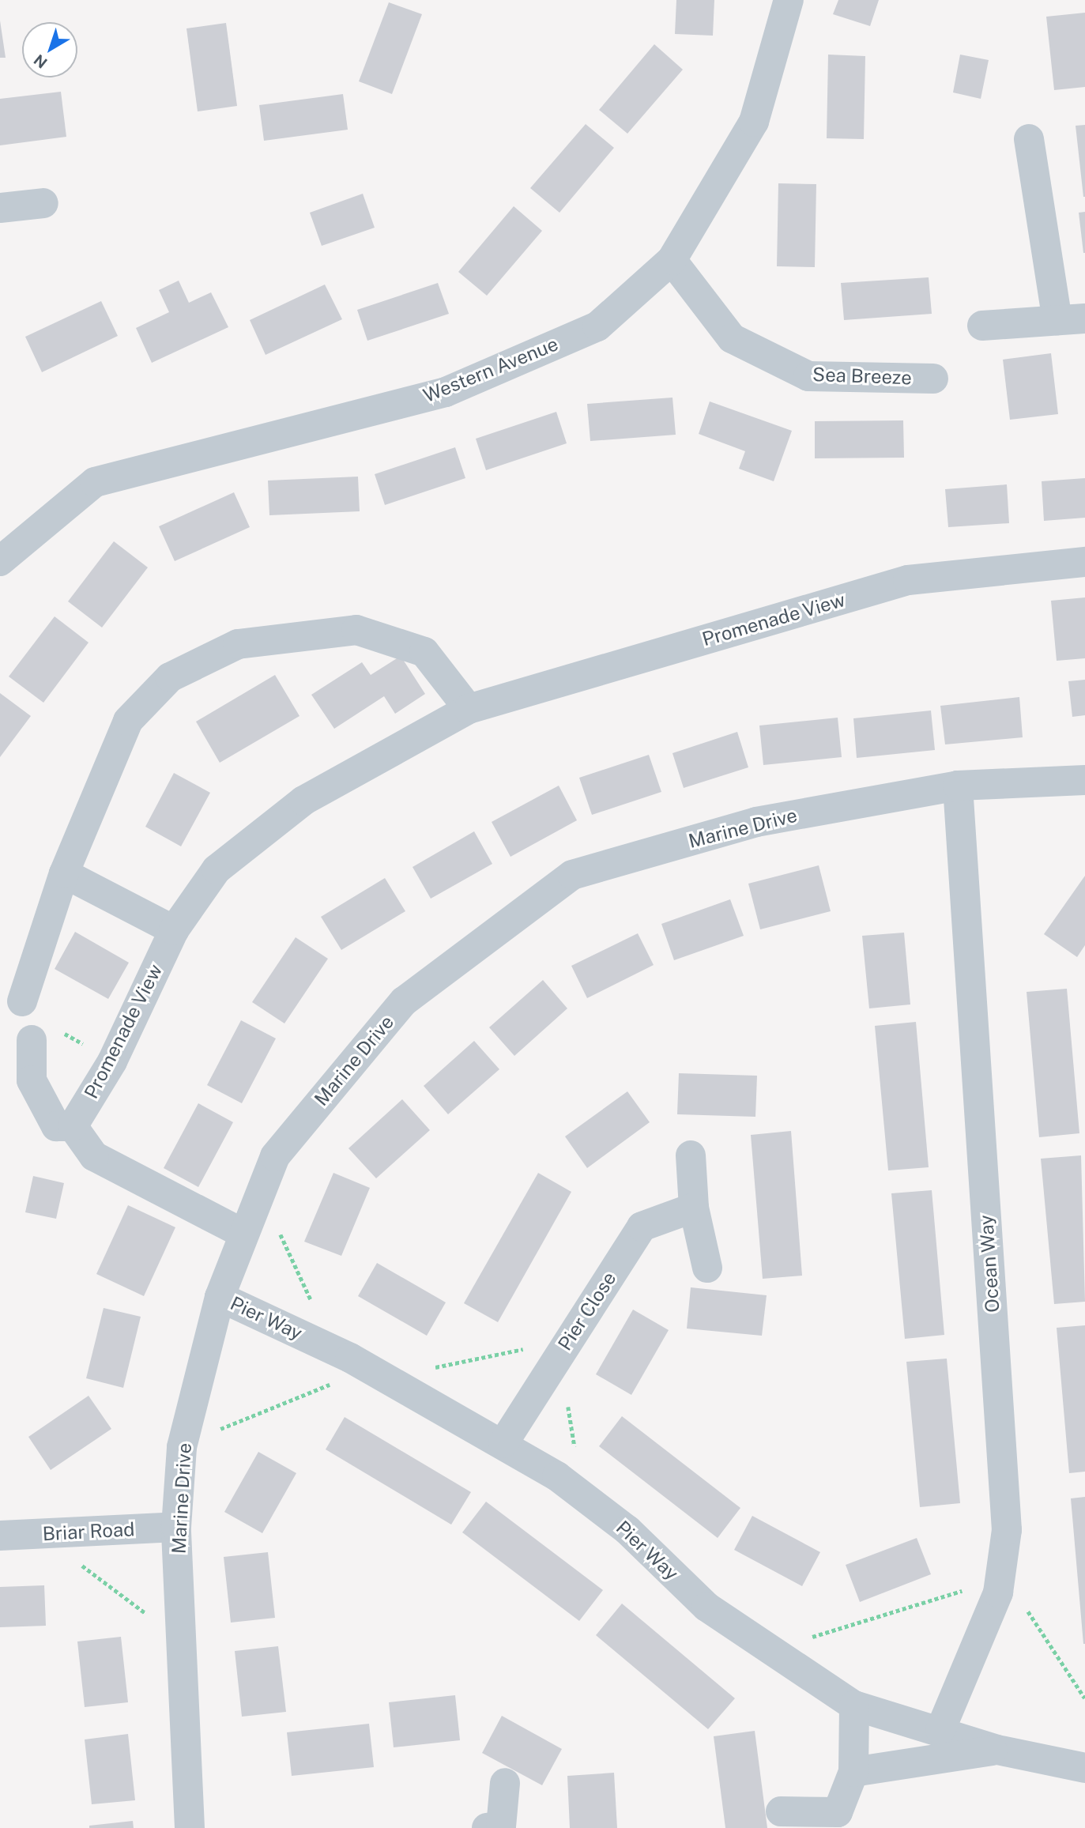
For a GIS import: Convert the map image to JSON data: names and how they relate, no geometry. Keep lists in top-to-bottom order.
{
  "streets": {
    "street": [
      "Western Avenue",
      "Sea Breeze",
      "Promenade View",
      "Marine Drive",
      "Ocean Way",
      "Pier Close",
      "Pier Way",
      "Briar Road"
    ]
  },
  "crossings": [
    ["Western Avenue", "Sea Breeze"],
    ["Marine Drive", "Ocean Way"],
    ["Marine Drive", "Pier Way"],
    ["Marine Drive", "Briar Road"],
    ["Ocean Way", "Pier Way"],
    ["Pier Close", "Pier Way"]
  ],
  "north": "bottom left"
}
